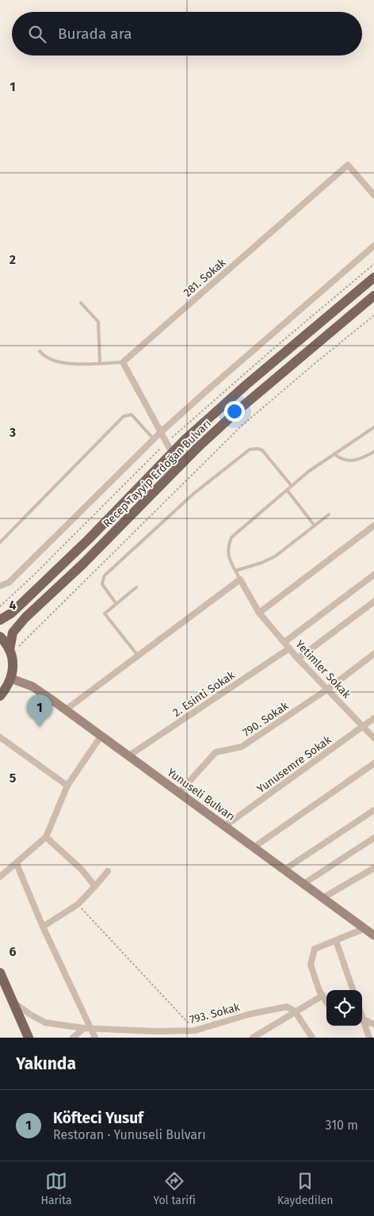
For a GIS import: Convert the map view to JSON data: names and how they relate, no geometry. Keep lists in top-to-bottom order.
{
  "streets": {
    "main road": ["Recep Tayyip Erdoğan Bulvarı", "Yunuseli Bulvarı"],
    "street": [
      "281. Sokak",
      "Yetimler Sokak",
      "2. Esinti Sokak",
      "790. Sokak",
      "Yunusemre Sokak",
      "793. Sokak"
    ]
  },
  "crossings": [
    ["Yetimler Sokak", "2. Esinti Sokak"],
    ["Yetimler Sokak", "790. Sokak"],
    ["Yetimler Sokak", "Yunusemre Sokak"],
    ["2. Esinti Sokak", "Yunuseli Bulvarı"],
    ["790. Sokak", "Yunuseli Bulvarı"],
    ["Yunusemre Sokak", "Yunuseli Bulvarı"]
  ],
  "page": {
    "search": "Burada ara",
    "pins": "1",
    "heading": "Yakında",
    "list": [
      {
        "mark": "1",
        "name": "Köfteci Yusuf",
        "note": "Restoran · Yunuseli Bulvarı",
        "value": "310 m"
      }
    ],
    "nav": ["Harita", "Yol tarifi", "Kaydedilen"]
  },
  "grid": {
    "rows": [
      "1",
      "2",
      "3",
      "4",
      "5",
      "6"
    ]
  }
}
